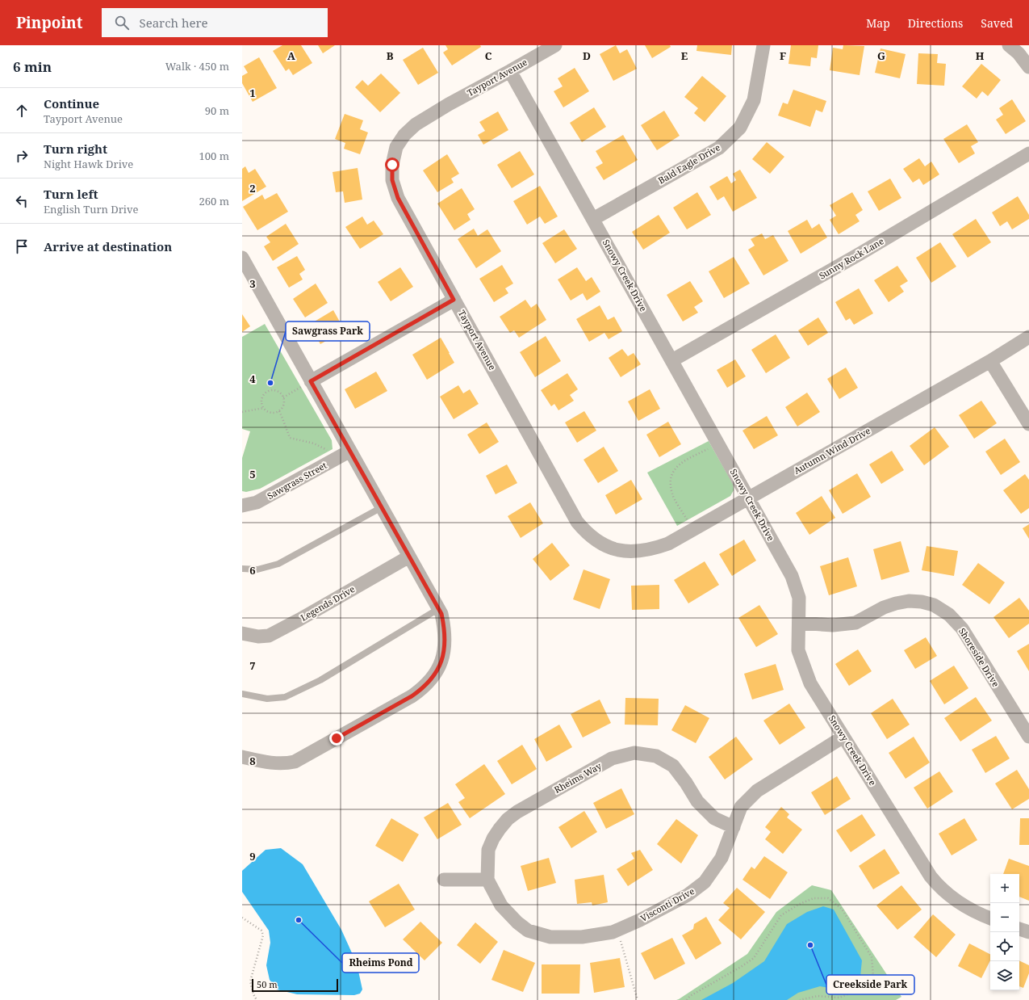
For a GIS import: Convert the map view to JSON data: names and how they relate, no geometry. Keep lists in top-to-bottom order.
{
  "streets": {
    "street": [
      "Tayport Avenue",
      "Bald Eagle Drive",
      "Sunny Rock Lane",
      "Snowy Creek Drive",
      "Autumn Wind Drive",
      "Sawgrass Street",
      "Legends Drive",
      "Shoreside Drive",
      "Rheims Way",
      "Visconti Drive"
    ]
  },
  "crossings": [
    ["Tayport Avenue", "Snowy Creek Drive"],
    ["Tayport Avenue", "Autumn Wind Drive"],
    ["Bald Eagle Drive", "Snowy Creek Drive"],
    ["Sunny Rock Lane", "Snowy Creek Drive"],
    ["Snowy Creek Drive", "Autumn Wind Drive"],
    ["Snowy Creek Drive", "Shoreside Drive"],
    ["Snowy Creek Drive", "Visconti Drive"],
    ["Rheims Way", "Visconti Drive"]
  ],
  "places": ["Sawgrass Park", "Rheims Pond", "Creekside Park"],
  "scale_bar": "50 m",
  "page": {
    "header": "Pinpoint",
    "search": "Search here",
    "nav": ["Map", "Directions", "Saved"],
    "heading": ["6 min", "Walk · 450 m"],
    "list": [
      ["Continue", "Tayport Avenue", "90 m"],
      ["Turn right", "Night Hawk Drive", "100 m"],
      ["Turn left", "English Turn Drive", "260 m"],
      "Arrive at destination"
    ],
    "map_buttons": ["+", "−"],
    "scale": "50 m"
  },
  "grid": {
    "columns": [
      "A",
      "B",
      "C",
      "D",
      "E",
      "F",
      "G",
      "H"
    ],
    "rows": [
      "1",
      "2",
      "3",
      "4",
      "5",
      "6",
      "7",
      "8",
      "9"
    ]
  }
}
